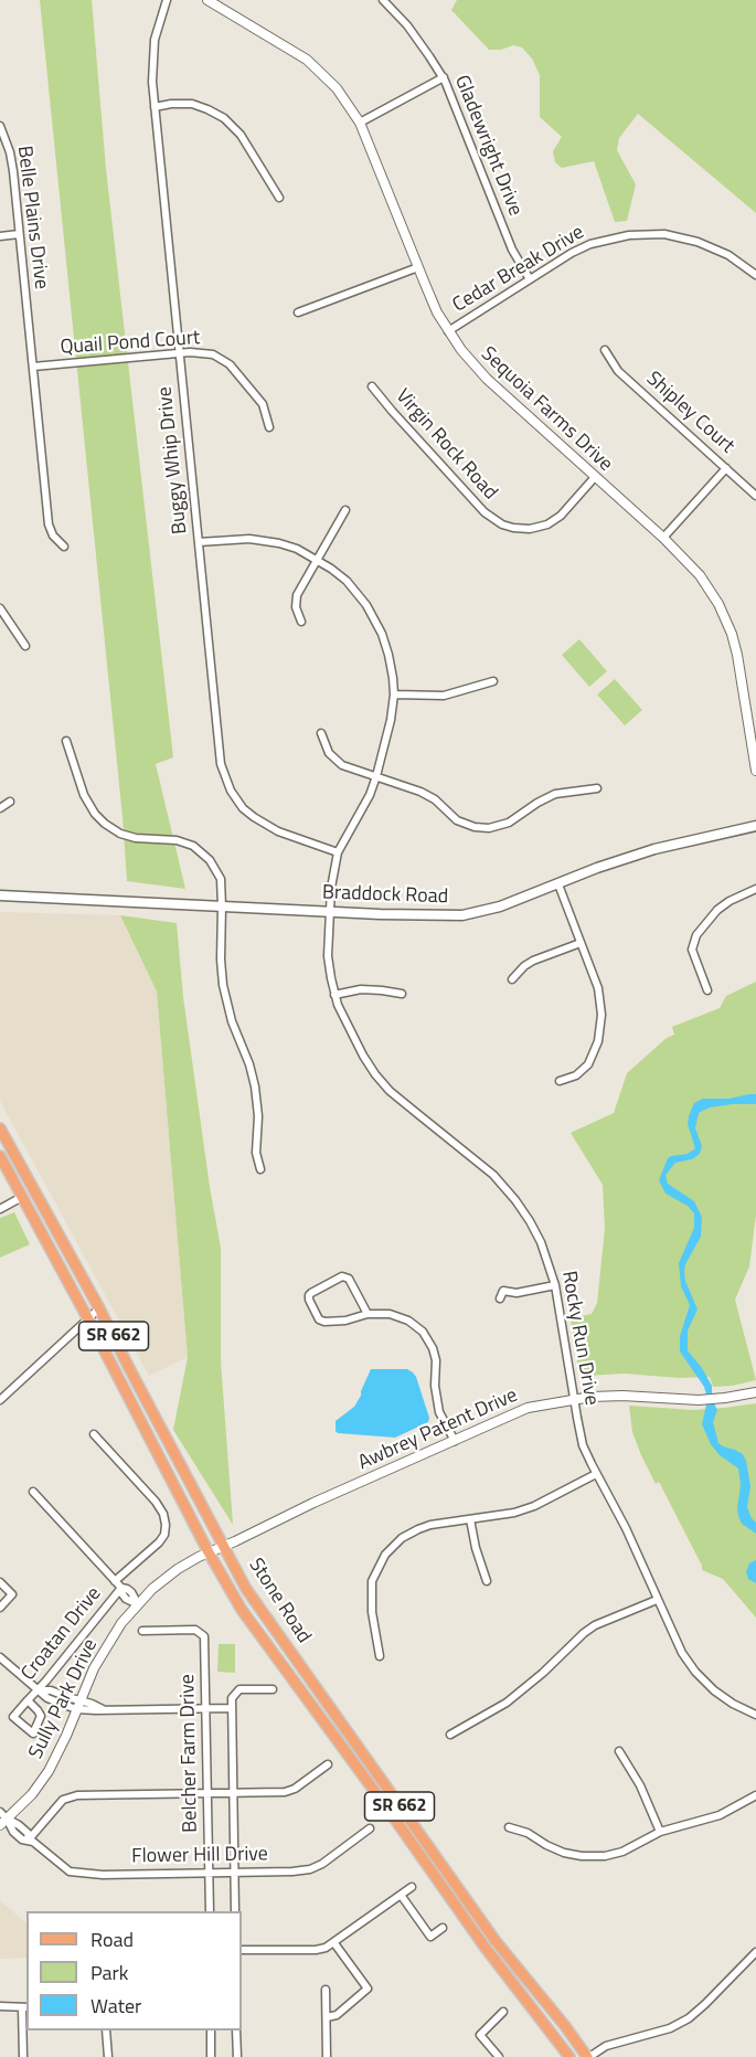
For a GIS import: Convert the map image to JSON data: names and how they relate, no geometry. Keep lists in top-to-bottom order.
{
  "streets": {
    "main road": ["Braddock Road", "SR 662", "Stone Road"],
    "street": [
      "Gladewright Drive",
      "Belle Plains Drive",
      "Cedar Break Drive",
      "Quail Pond Court",
      "Sequoia Farms Drive",
      "Shipley Court",
      "Virgin Rock Road",
      "Buggy Whip Drive",
      "Rocky Run Drive",
      "Awbrey Patent Drive",
      "Croatan Drive",
      "Sully Park Drive",
      "Belcher Farm Drive",
      "Flower Hill Drive"
    ]
  },
  "crossings": [
    ["Gladewright Drive", "Cedar Break Drive"],
    ["Belle Plains Drive", "Quail Pond Court"],
    ["Cedar Break Drive", "Sequoia Farms Drive"],
    ["Quail Pond Court", "Buggy Whip Drive"],
    ["Sequoia Farms Drive", "Virgin Rock Road"],
    ["Buggy Whip Drive", "Rocky Run Drive"],
    ["Braddock Road", "Rocky Run Drive"],
    ["Rocky Run Drive", "Awbrey Patent Drive"],
    ["Awbrey Patent Drive", "Stone Road"],
    ["Awbrey Patent Drive", "Sully Park Drive"],
    ["Stone Road", "Sully Park Drive"],
    ["Sully Park Drive", "Flower Hill Drive"],
    ["Belcher Farm Drive", "Flower Hill Drive"]
  ],
  "legend": ["Road", "Park", "Water"]
}
